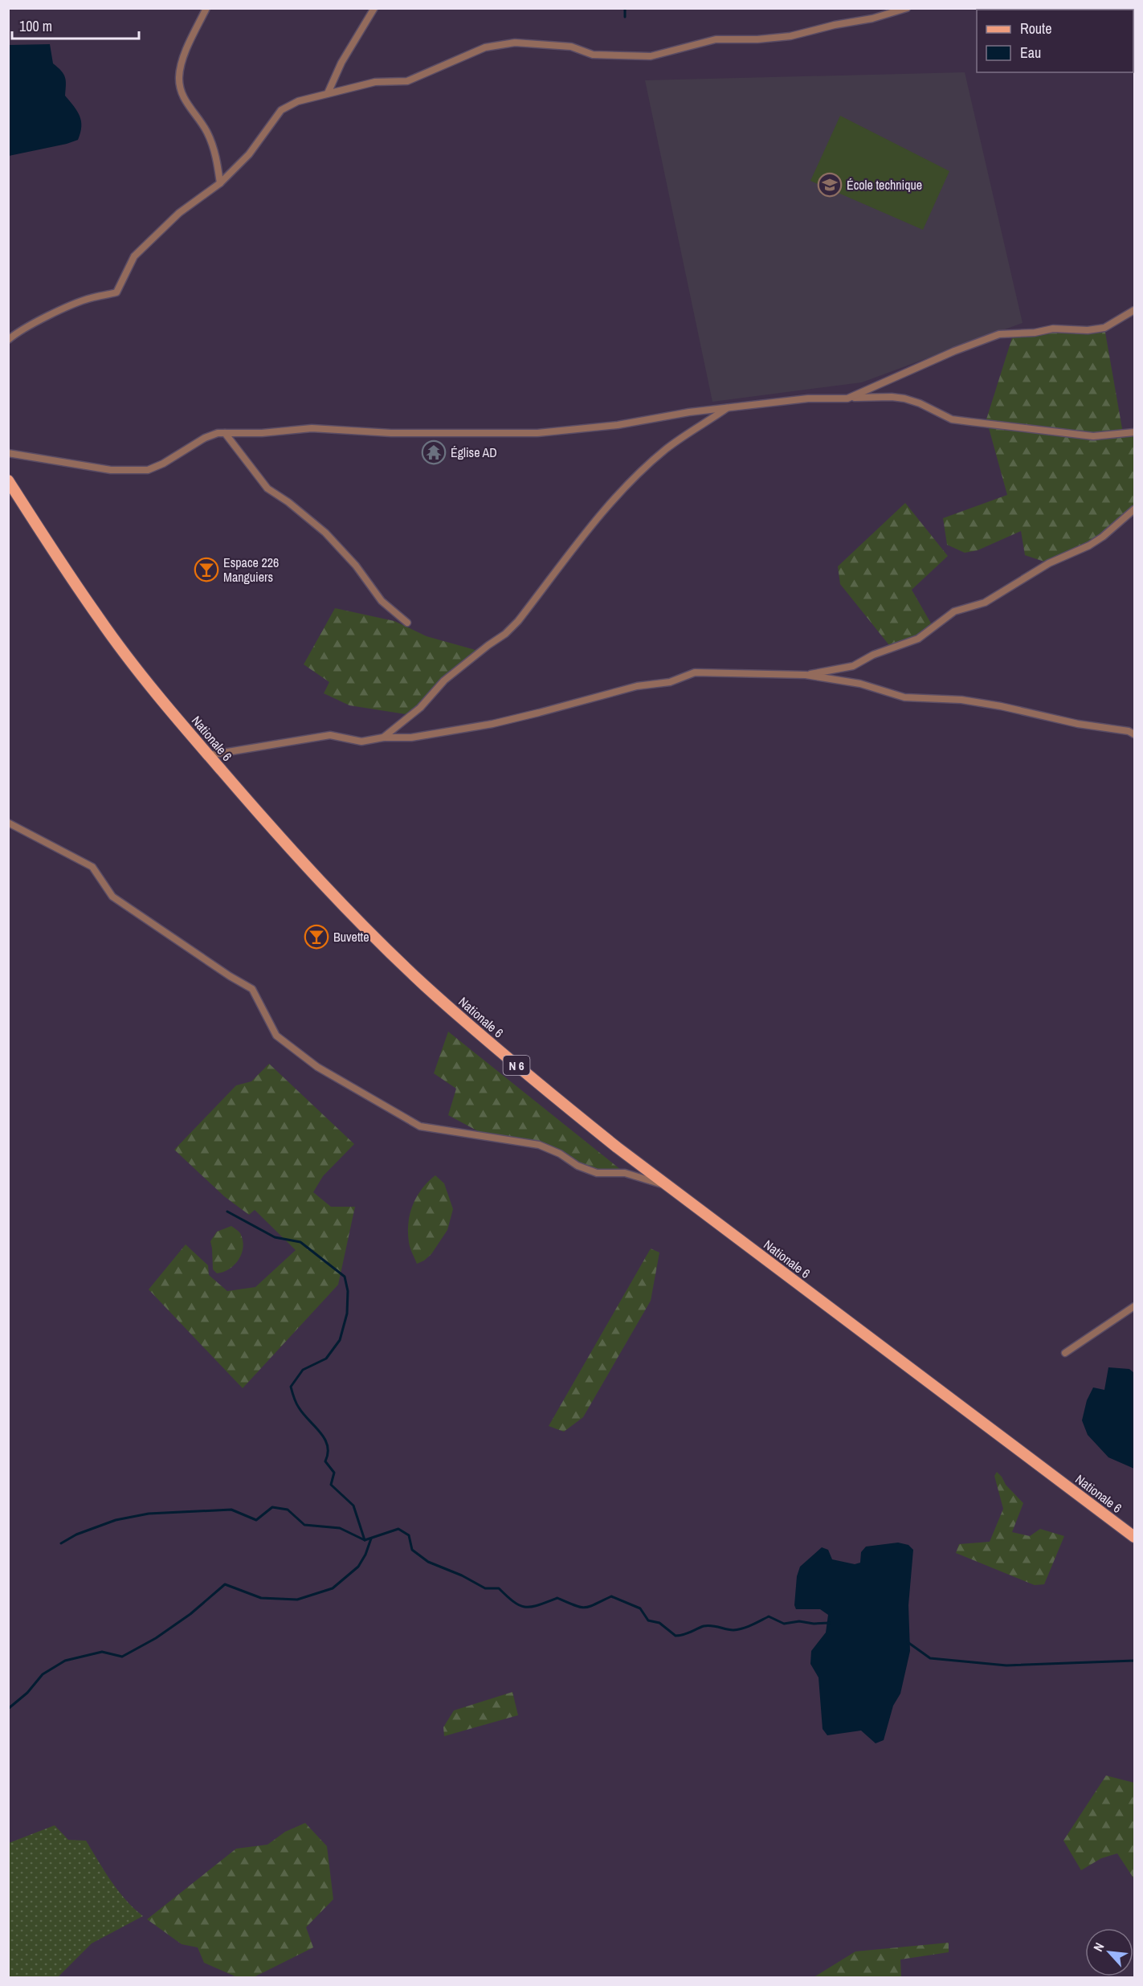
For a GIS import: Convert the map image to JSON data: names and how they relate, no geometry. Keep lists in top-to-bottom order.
{
  "streets": {
    "main road": ["Nationale 6", "N 6"]
  },
  "places": {
    "school or university": ["École technique"],
    "temple": ["Église AD"],
    "bar": ["Espace 226 Manguiers", "Buvette"]
  },
  "legend": ["Route", "Eau"],
  "scale_bar": "100 m",
  "north": "top left"
}
